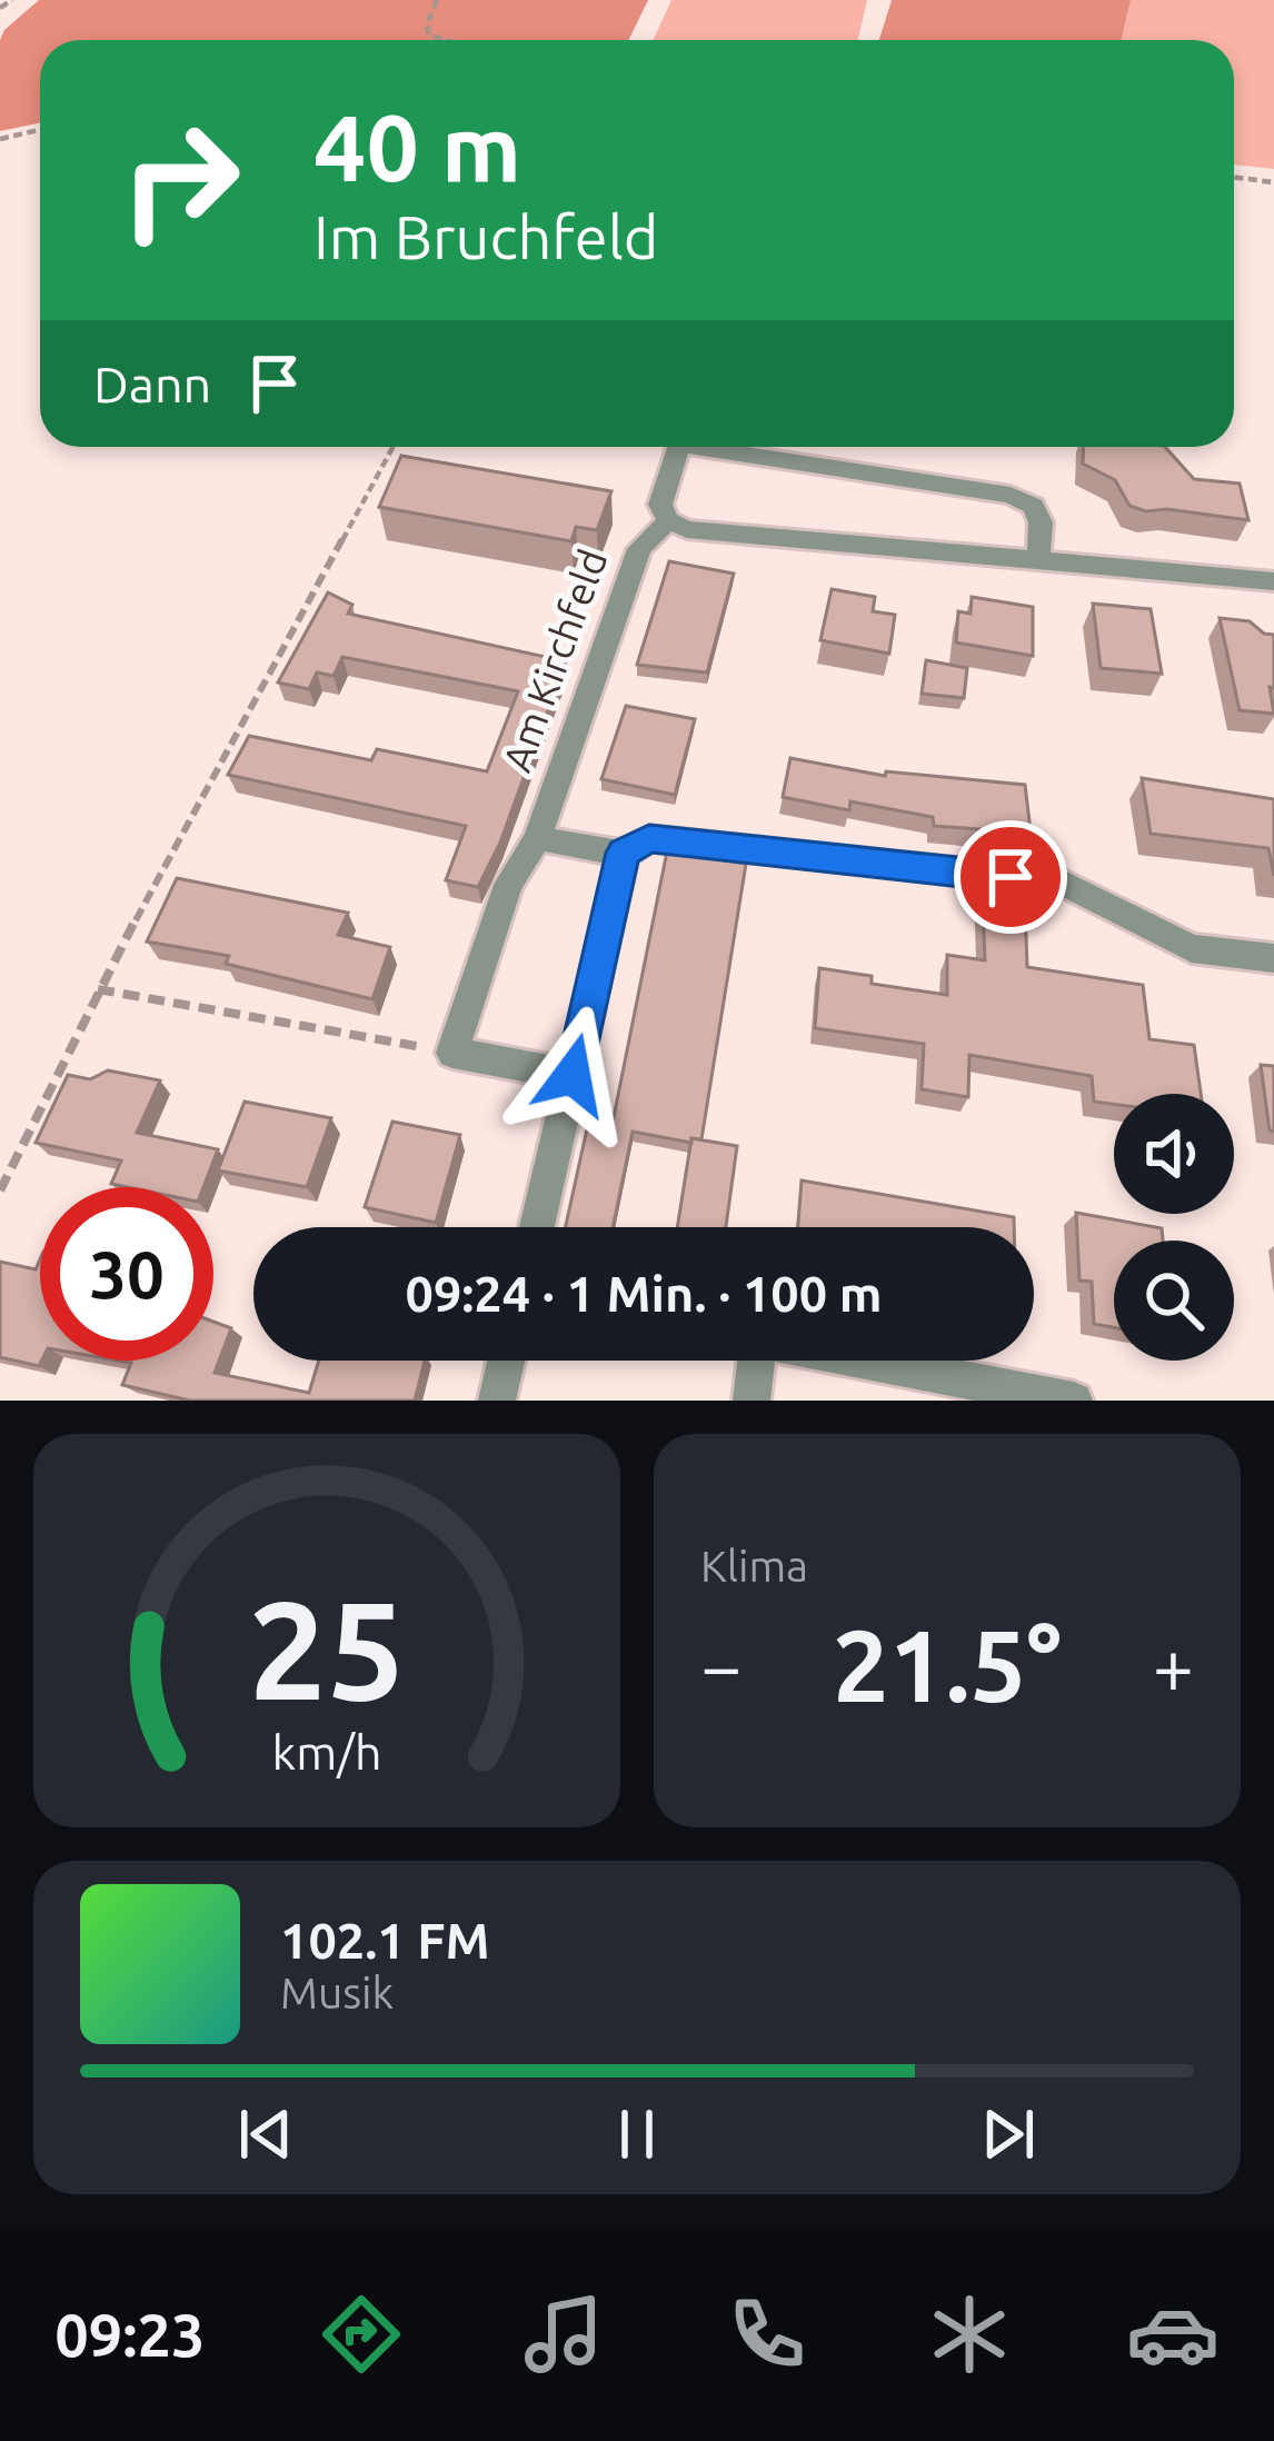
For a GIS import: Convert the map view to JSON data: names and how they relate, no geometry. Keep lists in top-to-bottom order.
{
  "streets": {
    "street": ["Am Kirchfeld"]
  },
  "page": {
    "turn": ["40 m", "Im Bruchfeld"],
    "then": "Dann",
    "limit": "30",
    "trip": "09:24 · 1 Min. · 100 m",
    "tile": "Klima",
    "heat": ["−", "21.5°", "+"],
    "song": ["102.1 FM", "Musik"],
    "tabs": "09:23",
    "gauge": ["25", "km/h"]
  }
}
